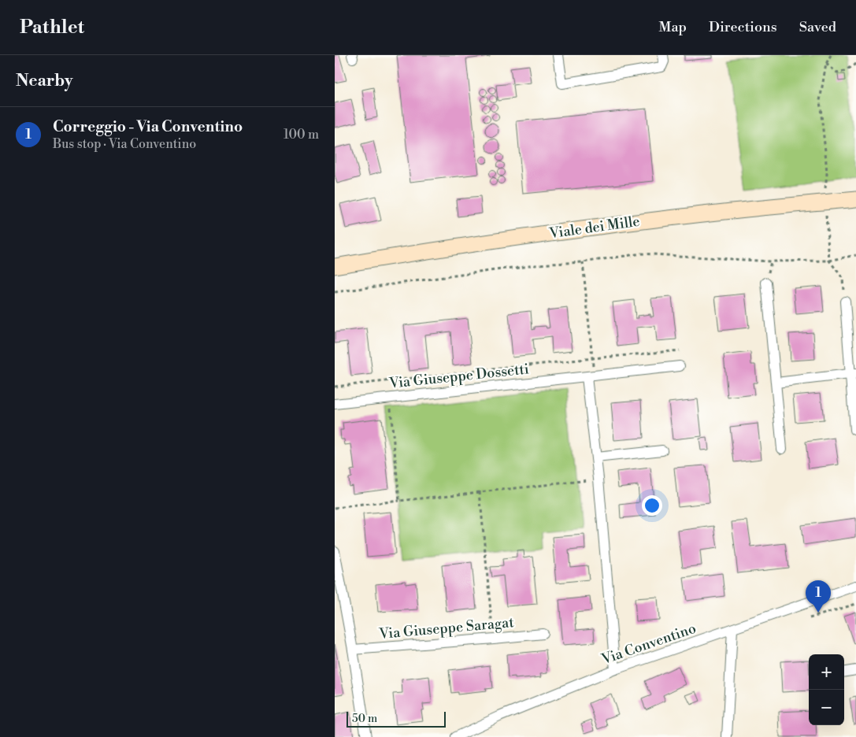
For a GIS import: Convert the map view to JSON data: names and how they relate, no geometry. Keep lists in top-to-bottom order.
{
  "streets": {
    "main road": ["Viale dei Mille"],
    "street": ["Via Giuseppe Dossetti", "Via Giuseppe Saragat", "Via Conventino"]
  },
  "scale_bar": "50 m",
  "page": {
    "header": "Pathlet",
    "nav": ["Map", "Directions", "Saved"],
    "heading": "Nearby",
    "list": [
      {
        "mark": "1",
        "name": "Correggio - Via Conventino",
        "note": "Bus stop · Via Conventino",
        "value": "100 m"
      }
    ],
    "pins": "1",
    "map_buttons": ["+", "−"],
    "scale": "50 m"
  }
}
